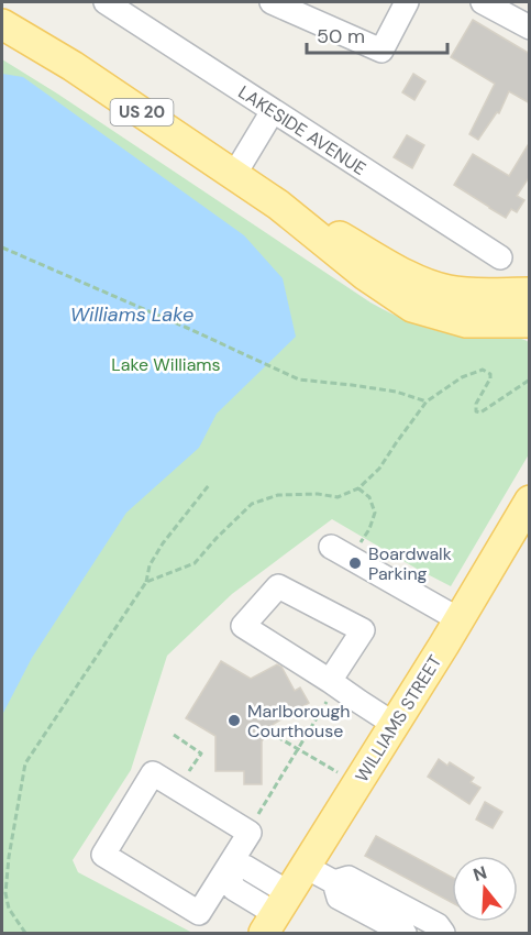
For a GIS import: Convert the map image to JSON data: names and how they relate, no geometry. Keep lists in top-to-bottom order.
{
  "streets": {
    "main road": ["US 20", "WILLIAMS STREET"],
    "street": ["LAKESIDE AVENUE"]
  },
  "water": ["Williams Lake"],
  "parks": ["Lake Williams"],
  "places": ["Boardwalk Parking", "Marlborough Courthouse"],
  "scale_bar": "50 m",
  "north": "top"
}
